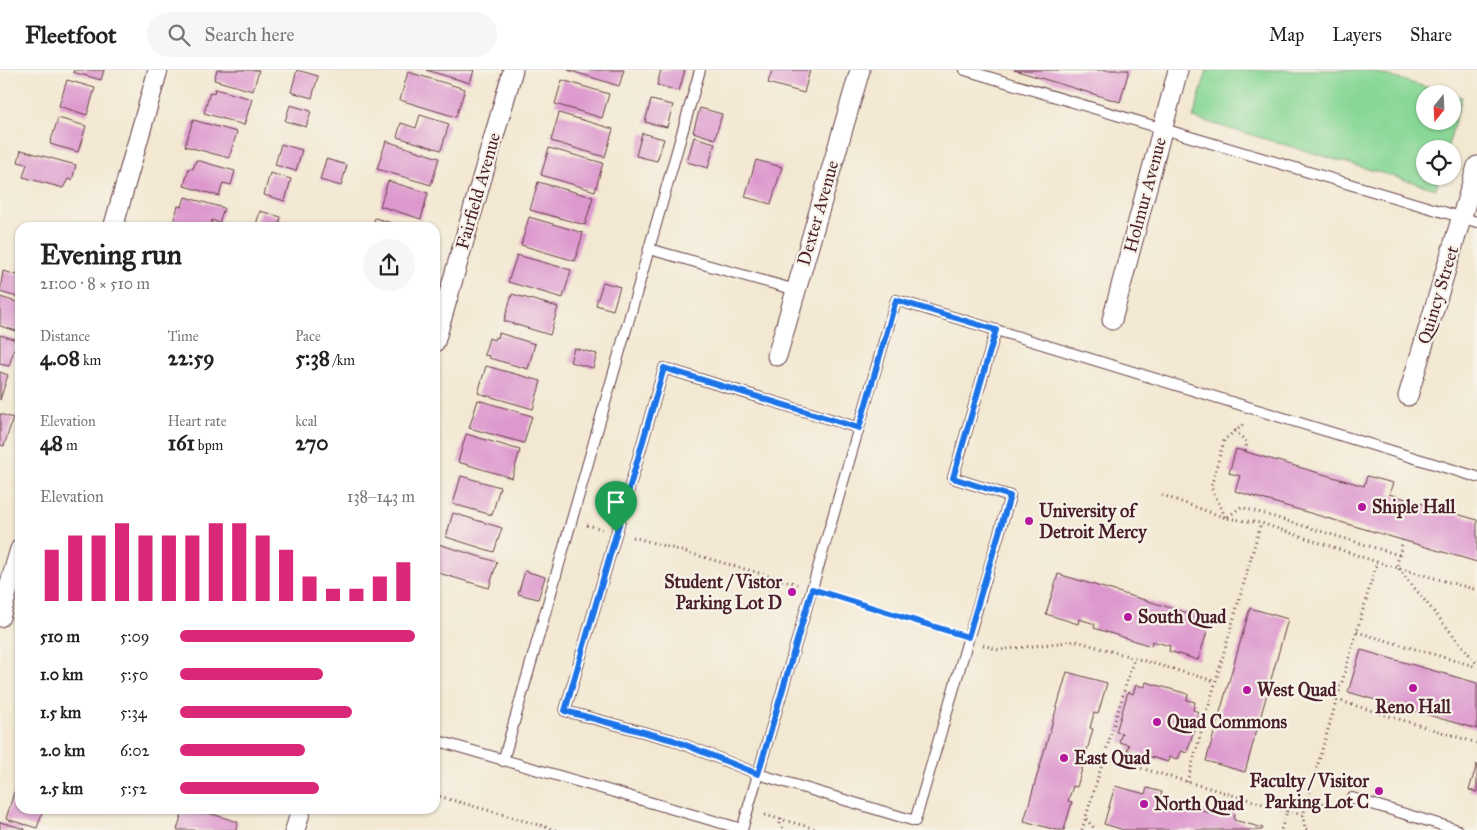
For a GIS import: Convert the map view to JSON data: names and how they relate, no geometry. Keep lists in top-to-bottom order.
{
  "streets": {
    "street": [
      "Fairfield Avenue",
      "Holmur Avenue",
      "Dexter Avenue",
      "Quincy Street"
    ]
  },
  "places": [
    "Shiple Hall",
    "University of Detroit Mercy",
    "Student / Vistor Parking Lot D",
    "South Quad",
    "Reno Hall",
    "West Quad",
    "Quad Commons",
    "East Quad",
    "Faculty / Visitor Parking Lot C",
    "North Quad"
  ],
  "north": "bottom",
  "page": {
    "header": "Fleetfoot",
    "search": "Search here",
    "nav": ["Map", "Layers", "Share"],
    "heading": ["Evening run", "21:00 · 8 × 510 m"],
    "stats": [
      ["Distance", "4.08 km"],
      ["Time", "22:59"],
      ["Pace", "5:38 /km"],
      ["Elevation", "48 m"],
      ["Heart rate", "161 bpm"],
      ["kcal", "270"]
    ],
    "chart": ["Elevation", "138–143 m"],
    "list": [
      {
        "name": "510 m",
        "note": "5:09"
      },
      {
        "name": "1.0 km",
        "note": "5:50"
      },
      {
        "name": "1.5 km",
        "note": "5:34"
      },
      {
        "name": "2.0 km",
        "note": "6:02"
      },
      {
        "name": "2.5 km",
        "note": "5:52"
      }
    ]
  }
}
